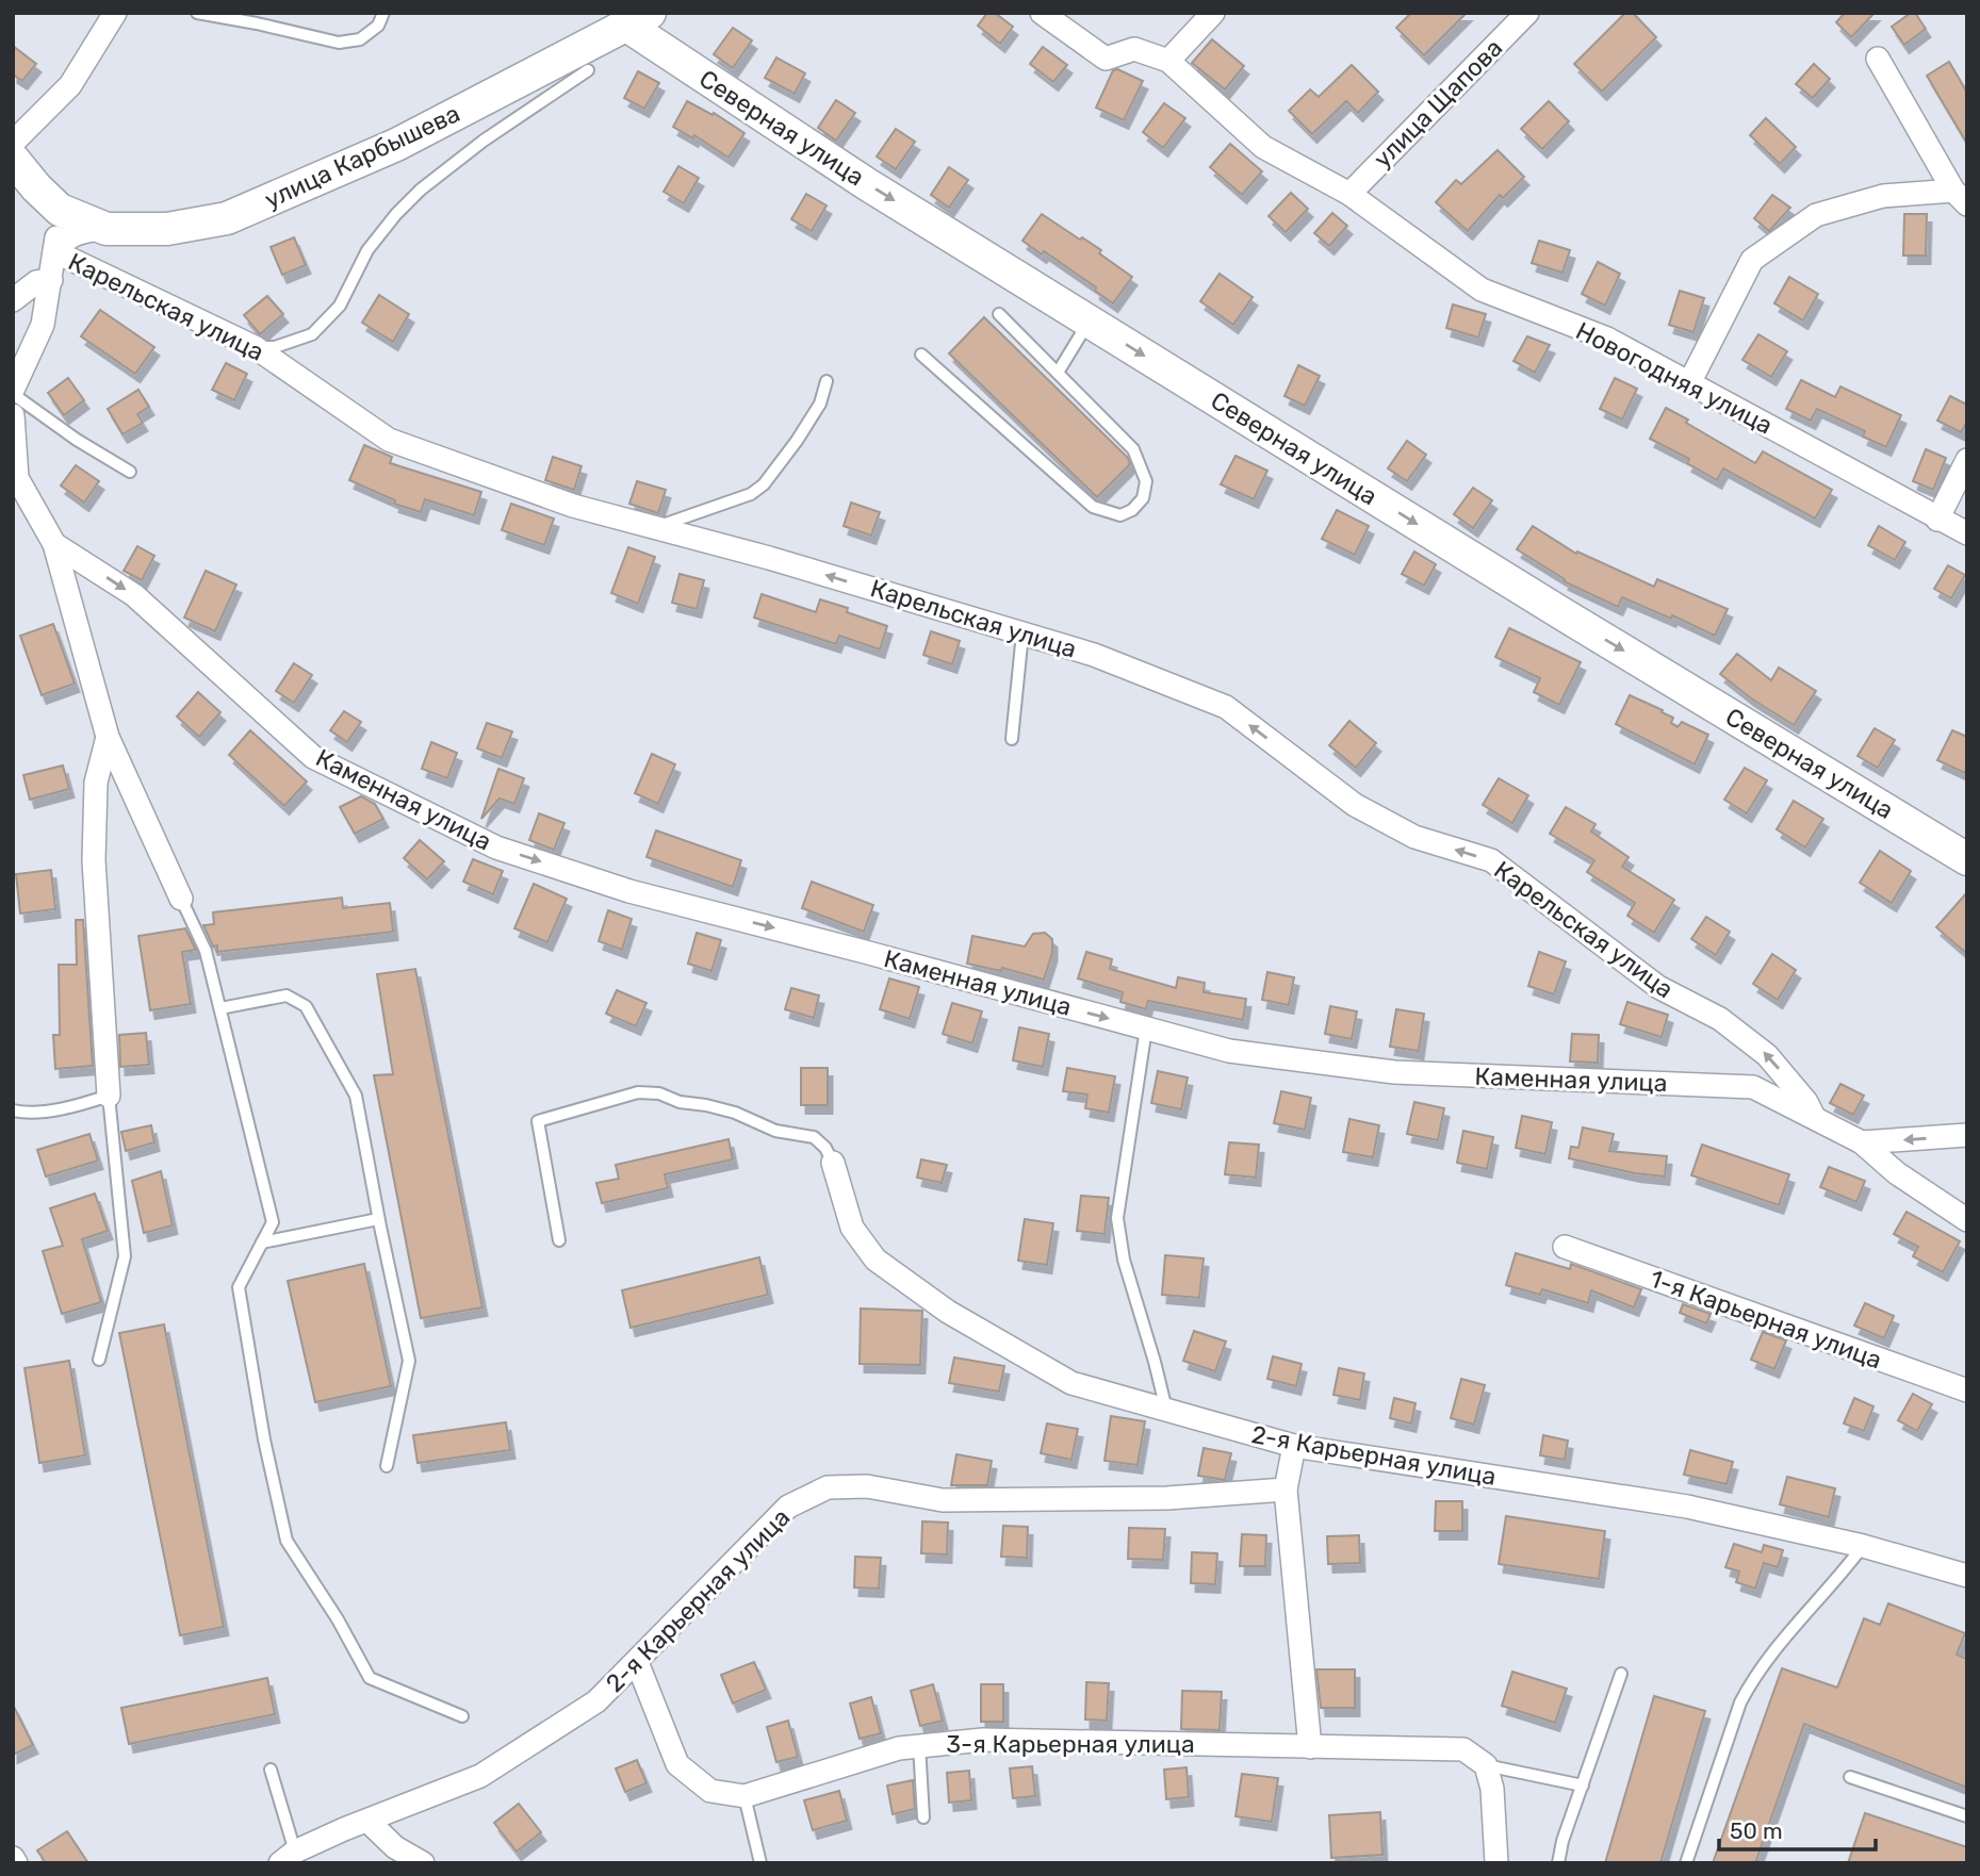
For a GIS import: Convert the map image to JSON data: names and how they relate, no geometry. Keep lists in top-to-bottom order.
{
  "streets": {
    "main road": ["Северная улица", "улица Карбышева"],
    "street": [
      "улица Щапова",
      "Карельская улица",
      "Новогодняя улица",
      "Каменная улица",
      "1-я Карьерная улица",
      "2-я Карьерная улица",
      "3-я Карьерная улица"
    ]
  },
  "crossings": [
    ["улица Щапова", "Новогодняя улица"],
    ["Северная улица", "улица Карбышева"],
    ["Карельская улица", "Каменная улица"],
    ["2-я Карьерная улица", "3-я Карьерная улица"]
  ],
  "one_way": ["Северная улица", "Карельская улица", "Каменная улица"],
  "scale_bar": "50 m"
}
